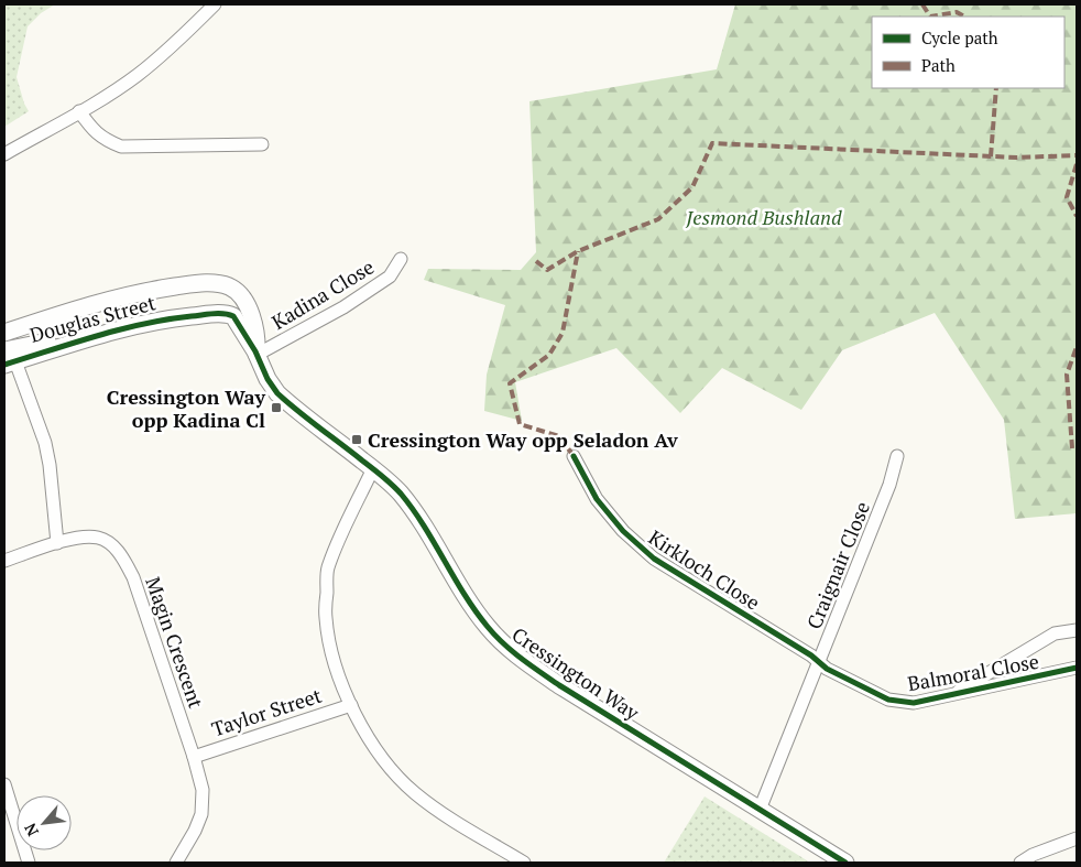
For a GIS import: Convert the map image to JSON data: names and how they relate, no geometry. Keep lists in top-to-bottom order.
{
  "streets": {
    "street": [
      "Kadina Close",
      "Douglas Street",
      "Craignair Close",
      "Kirkloch Close",
      "Magin Crescent",
      "Balmoral Close",
      "Cressington Way",
      "Taylor Street"
    ]
  },
  "crossings": [
    ["Kadina Close", "Douglas Street"],
    ["Kadina Close", "Cressington Way"],
    ["Douglas Street", "Cressington Way"],
    ["Craignair Close", "Kirkloch Close"],
    ["Craignair Close", "Balmoral Close"],
    ["Craignair Close", "Cressington Way"],
    ["Kirkloch Close", "Balmoral Close"],
    ["Magin Crescent", "Taylor Street"]
  ],
  "parks": ["Jesmond Bushland"],
  "places": {
    "transit": ["Cressington Way opp Kadina Cl", "Cressington Way opp Seladon Av"]
  },
  "legend": ["Cycle path", "Path"],
  "north": "bottom left"
}
